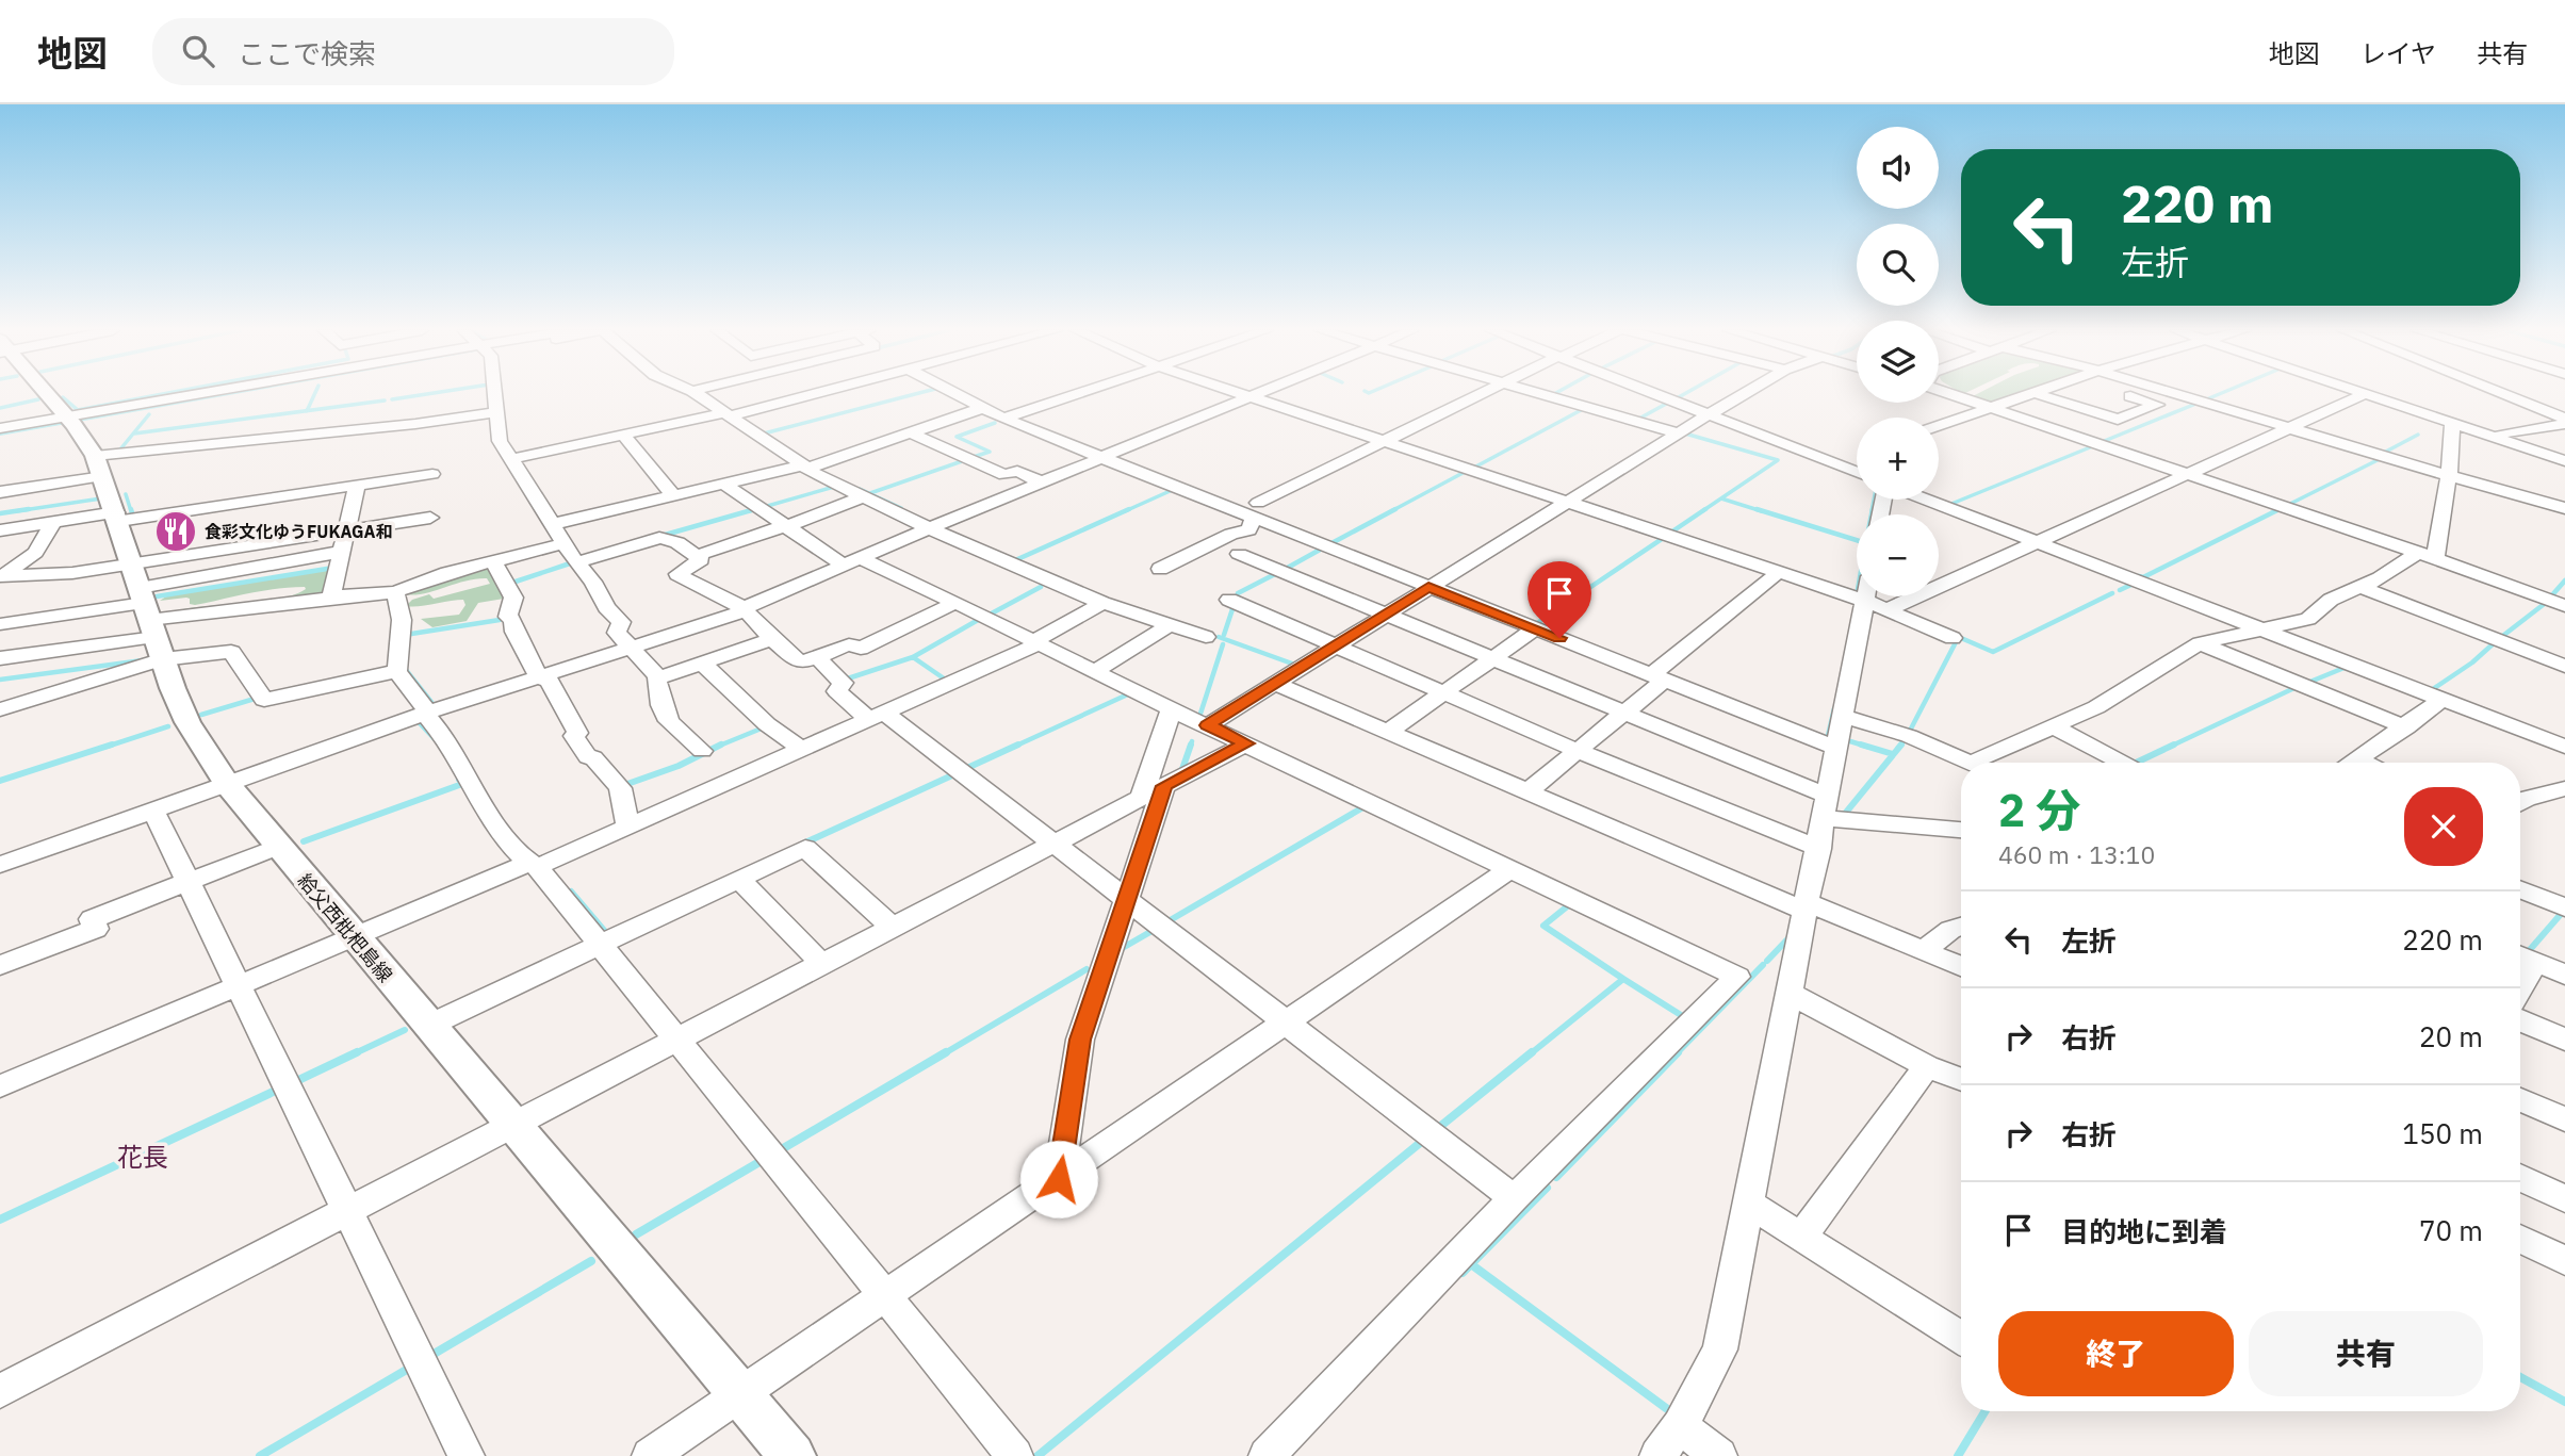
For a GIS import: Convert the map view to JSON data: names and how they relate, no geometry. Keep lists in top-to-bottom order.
{
  "streets": {
    "main road": ["給父西枇杷島線"]
  },
  "districts": ["花長"],
  "places": {
    "restaurant": ["食彩文化ゆうFUKAGA和"]
  },
  "page": {
    "header": "地図",
    "search": "ここで検索",
    "nav": ["地図", "レイヤ", "共有"],
    "map_buttons": ["+", "−"],
    "turn": ["220 m", "左折"],
    "heading": ["2 分", "460 m · 13:10"],
    "list": [
      {
        "name": "左折",
        "value": "220 m"
      },
      {
        "name": "右折",
        "value": "20 m"
      },
      {
        "name": "右折",
        "value": "150 m"
      },
      {
        "name": "目的地に到着",
        "value": "70 m"
      }
    ],
    "buttons": ["終了", "共有"]
  }
}
